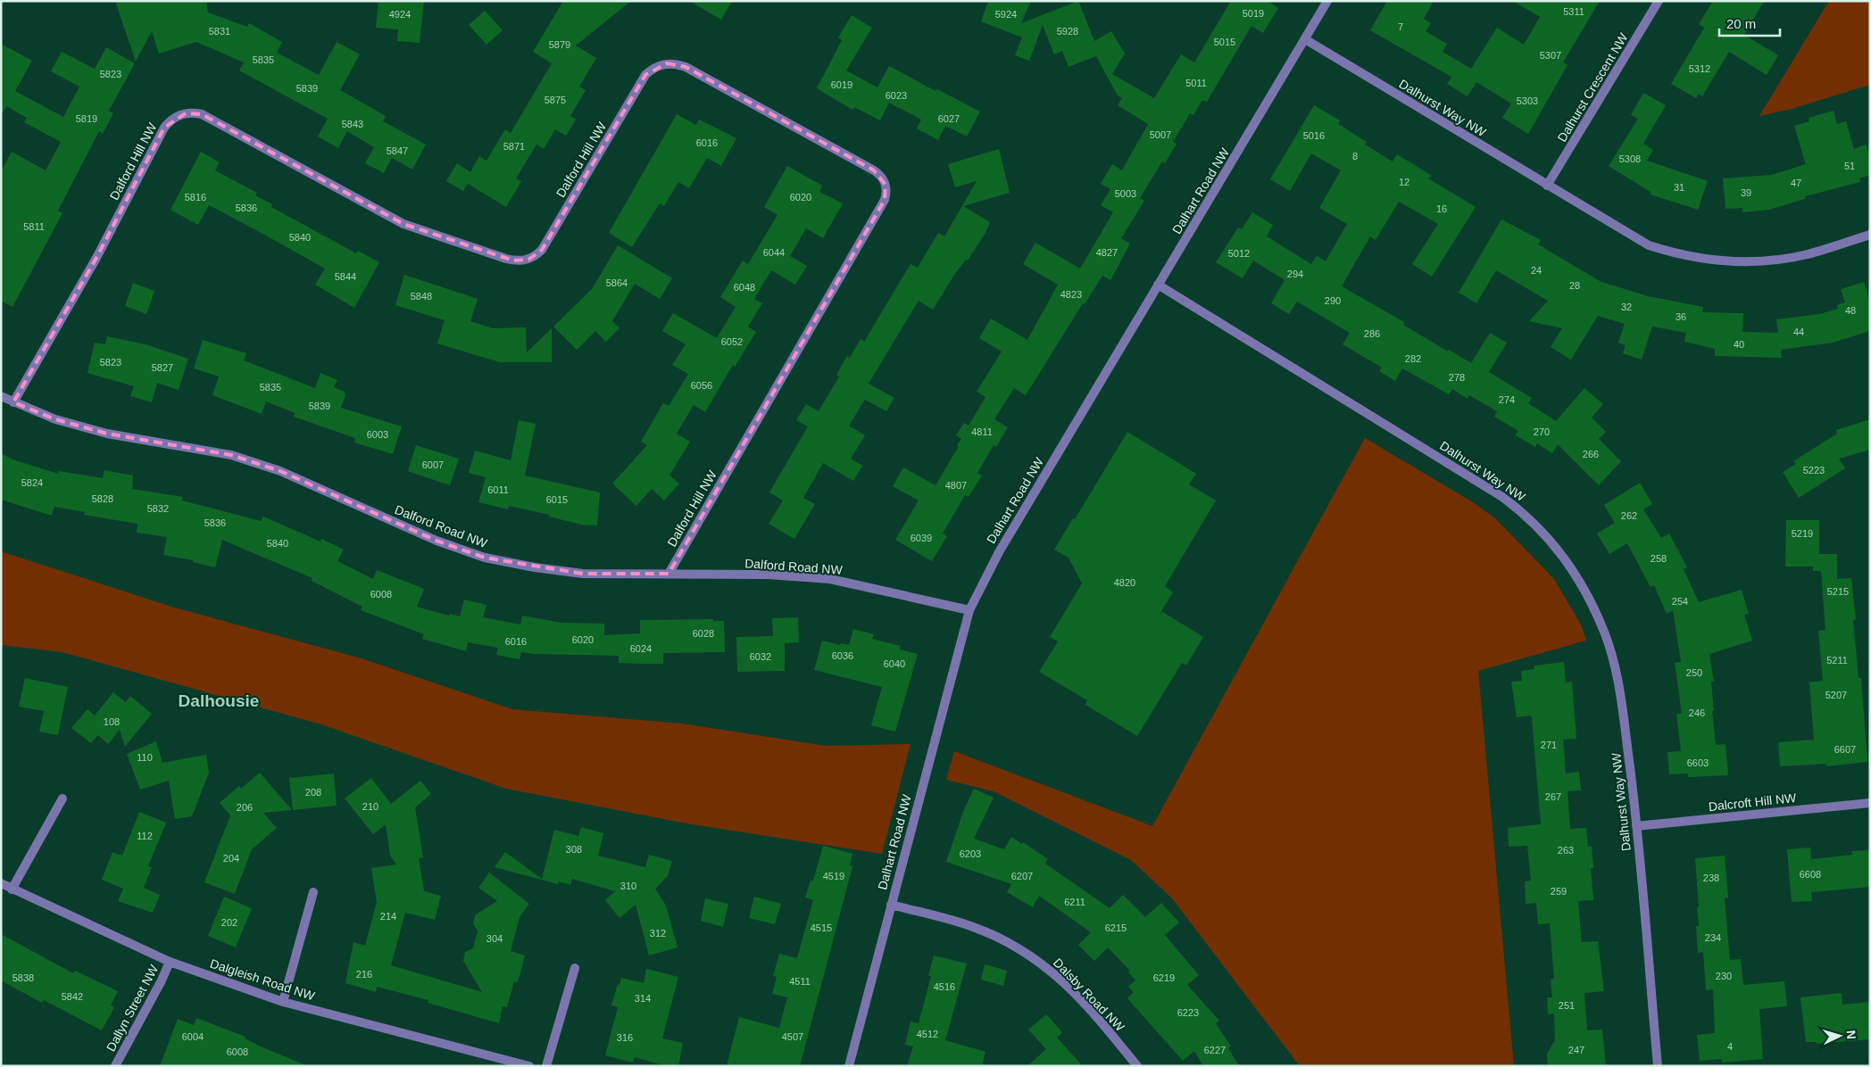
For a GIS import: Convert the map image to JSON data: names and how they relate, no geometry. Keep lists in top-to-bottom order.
{
  "streets": {
    "street": [
      "Dalhurst Crescent NW",
      "Dalhurst Way NW",
      "Dalford Hill NW",
      "Dalhart Road NW",
      "Dalford Road NW",
      "Dalcroft Hill NW",
      "Dalgleish Road NW",
      "Dalsby Road NW",
      "Dallyn Street NW"
    ]
  },
  "crossings": [
    ["Dalhurst Crescent NW", "Dalhurst Way NW"],
    ["Dalhurst Way NW", "Dalhart Road NW"],
    ["Dalhurst Way NW", "Dalcroft Hill NW"],
    ["Dalford Hill NW", "Dalford Road NW"],
    ["Dalhart Road NW", "Dalford Road NW"],
    ["Dalhart Road NW", "Dalsby Road NW"],
    ["Dalgleish Road NW", "Dallyn Street NW"]
  ],
  "districts": ["Dalhousie"],
  "house_numbers": [
    "5311",
    "5019",
    "4924",
    "5924",
    "7",
    "5831",
    "5928",
    "5015",
    "5879",
    "5307",
    "5835",
    "5312",
    "5823",
    "5011",
    "6019",
    "5839",
    "6023",
    "5875",
    "5303",
    "5819",
    "6027",
    "5843",
    "5007",
    "5016",
    "6016",
    "5871",
    "5847",
    "8",
    "5308",
    "51",
    "12",
    "47",
    "31",
    "39",
    "5003",
    "5816",
    "6020",
    "5836",
    "16",
    "5811",
    "5840",
    "6044",
    "4827",
    "5012",
    "24",
    "294",
    "5844",
    "5864",
    "28",
    "6048",
    "4823",
    "5848",
    "290",
    "32",
    "48",
    "36",
    "44",
    "286",
    "6052",
    "40",
    "282",
    "5823",
    "5827",
    "278",
    "6056",
    "5835",
    "274",
    "5839",
    "4811",
    "270",
    "6003",
    "266",
    "6007",
    "5223",
    "5824",
    "4807",
    "6011",
    "5828",
    "6015",
    "5832",
    "262",
    "5836",
    "5219",
    "6039",
    "5840",
    "258",
    "4820",
    "5215",
    "6008",
    "254",
    "6028",
    "6020",
    "6016",
    "6024",
    "6036",
    "6032",
    "5211",
    "6040",
    "250",
    "5207",
    "246",
    "108",
    "271",
    "6607",
    "110",
    "6603",
    "208",
    "267",
    "210",
    "206",
    "112",
    "308",
    "263",
    "6203",
    "204",
    "6608",
    "4519",
    "6207",
    "238",
    "310",
    "259",
    "6211",
    "214",
    "202",
    "4515",
    "6215",
    "312",
    "234",
    "304",
    "216",
    "230",
    "5838",
    "6219",
    "4511",
    "4516",
    "5842",
    "314",
    "251",
    "6223",
    "4512",
    "6004",
    "4507",
    "316",
    "4",
    "6227",
    "247",
    "6008"
  ],
  "scale_bar": "20 m",
  "north": "right"
}
